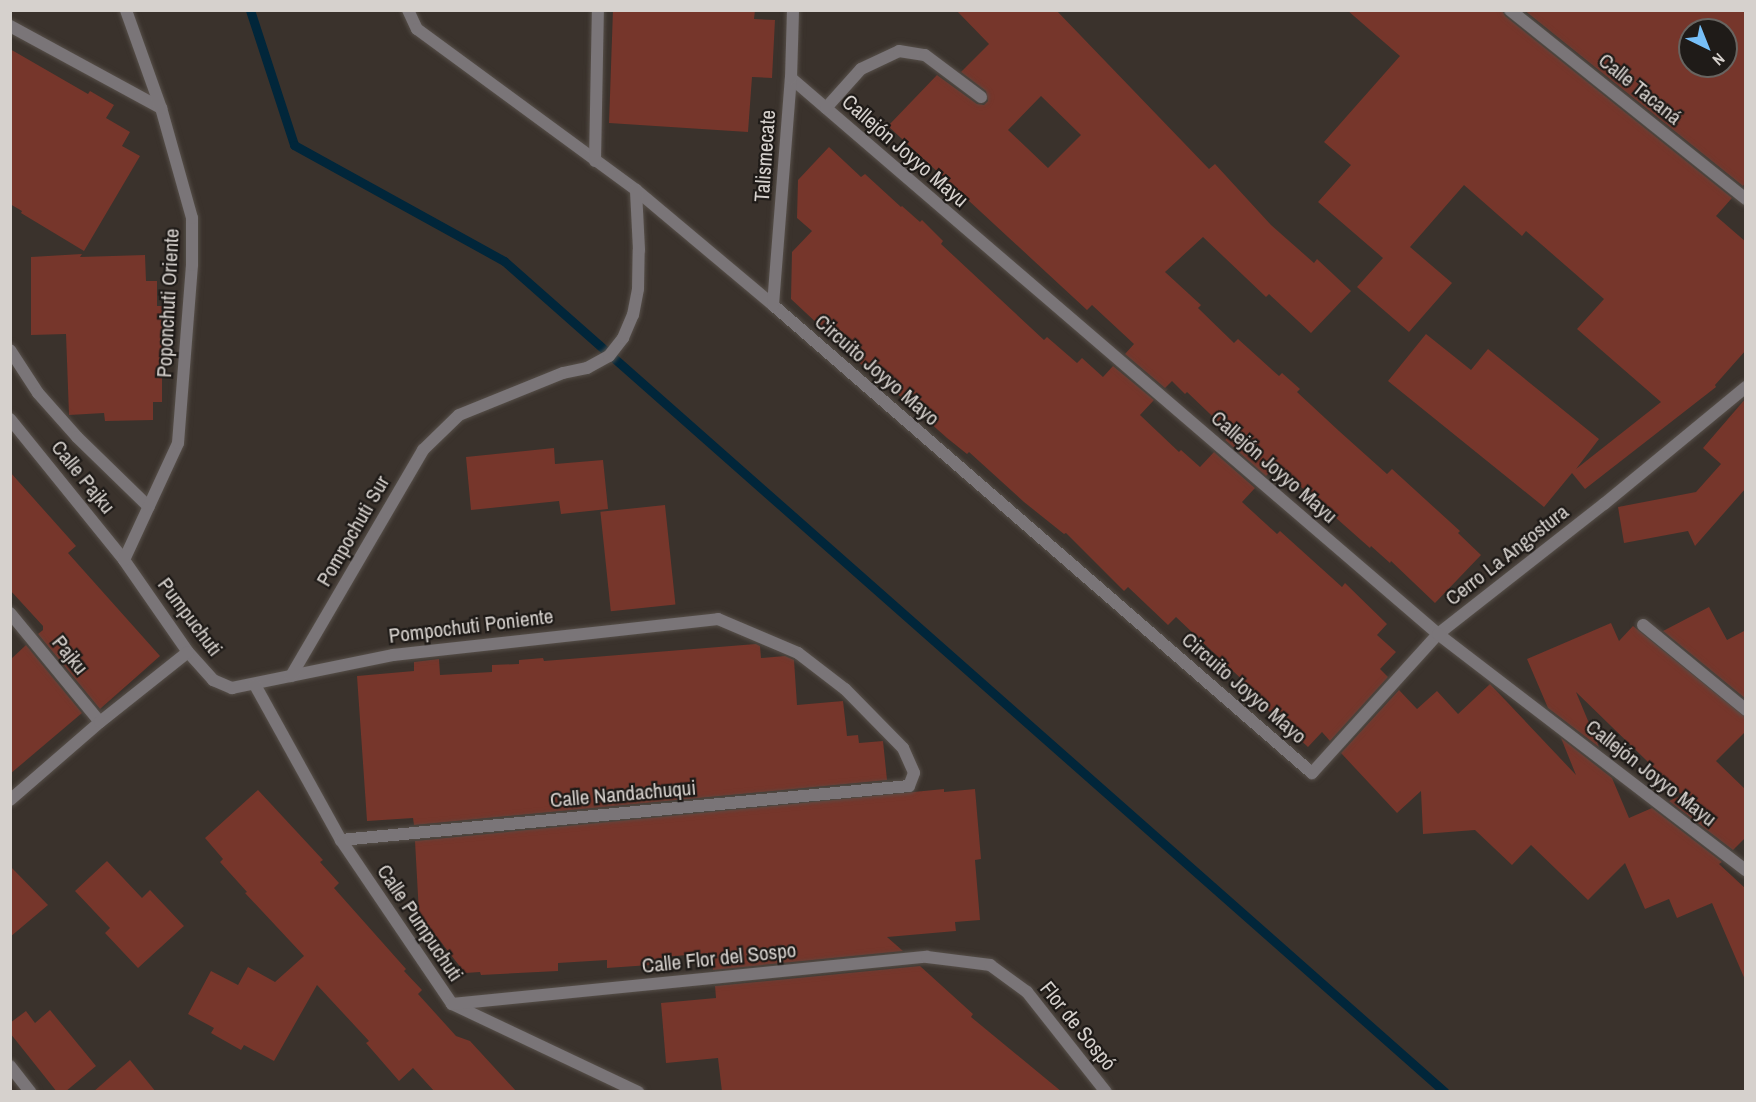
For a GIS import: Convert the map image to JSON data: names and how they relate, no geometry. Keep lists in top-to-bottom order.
{
  "streets": {
    "street": [
      "Calle Tacaná",
      "Callejón Joyyo Mayu",
      "Talismecate",
      "Poponchuti Oriente",
      "Circuito Joyyo Mayo",
      "Calle Pajku",
      "Pompochuti Sur",
      "Cerro La Angostura",
      "Pumpuchuti",
      "Pompochuti Poniente",
      "Pajku",
      "Calle Nandachuqui",
      "Calle Pumpuchuti",
      "Calle Flor del Sospo",
      "Flor de Sospó"
    ]
  },
  "crossings": [
    ["Callejón Joyyo Mayu", "Talismecate"],
    ["Callejón Joyyo Mayu", "Cerro La Angostura"],
    ["Talismecate", "Circuito Joyyo Mayo"],
    ["Poponchuti Oriente", "Calle Pajku"],
    ["Poponchuti Oriente", "Pumpuchuti"],
    ["Circuito Joyyo Mayo", "Pompochuti Sur"],
    ["Circuito Joyyo Mayo", "Cerro La Angostura"],
    ["Calle Pajku", "Pumpuchuti"],
    ["Pompochuti Sur", "Pompochuti Poniente"],
    ["Pumpuchuti", "Pompochuti Poniente"],
    ["Pompochuti Poniente", "Calle Nandachuqui"],
    ["Pompochuti Poniente", "Calle Pumpuchuti"],
    ["Calle Nandachuqui", "Calle Pumpuchuti"],
    ["Calle Pumpuchuti", "Calle Flor del Sospo"],
    ["Calle Flor del Sospo", "Flor de Sospó"]
  ],
  "north": "bottom right"
}
